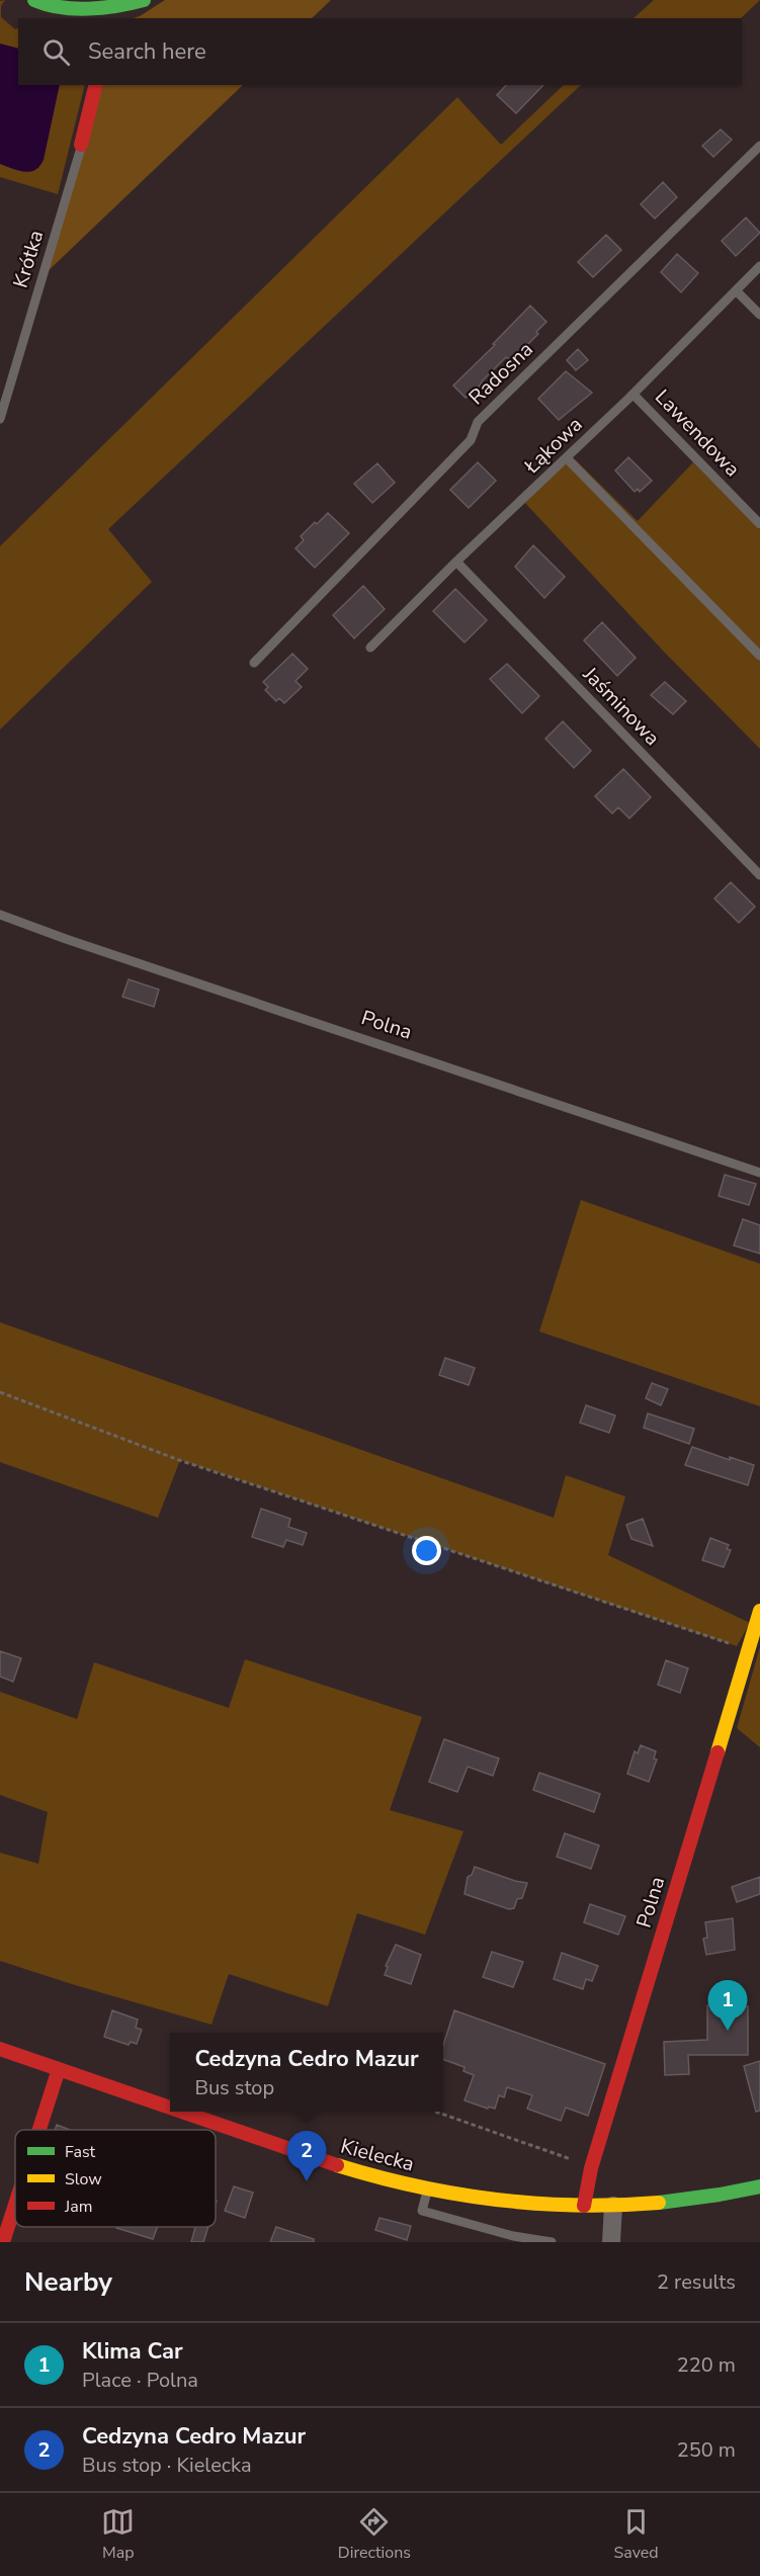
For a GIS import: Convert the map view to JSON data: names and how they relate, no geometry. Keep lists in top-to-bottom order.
{
  "streets": {
    "street": ["Polna", "Kielecka"],
    "lane": [
      "Krótka",
      "Radosna",
      "Lawendowa",
      "Łąkowa",
      "Jaśminowa"
    ]
  },
  "crossings": [
    ["Lawendowa", "Łąkowa"],
    ["Łąkowa", "Jaśminowa"],
    ["Polna", "Kielecka"]
  ],
  "legend": ["Fast", "Slow", "Jam"],
  "page": {
    "search": "Search here",
    "pins": ["1", "2"],
    "popup": ["Cedzyna Cedro Mazur", "Bus stop"],
    "heading": ["Nearby", "2 results"],
    "list": [
      {
        "mark": "1",
        "name": "Klima Car",
        "note": "Place · Polna",
        "value": "220 m"
      },
      {
        "mark": "2",
        "name": "Cedzyna Cedro Mazur",
        "note": "Bus stop · Kielecka",
        "value": "250 m"
      }
    ],
    "nav": ["Map", "Directions", "Saved"]
  }
}
